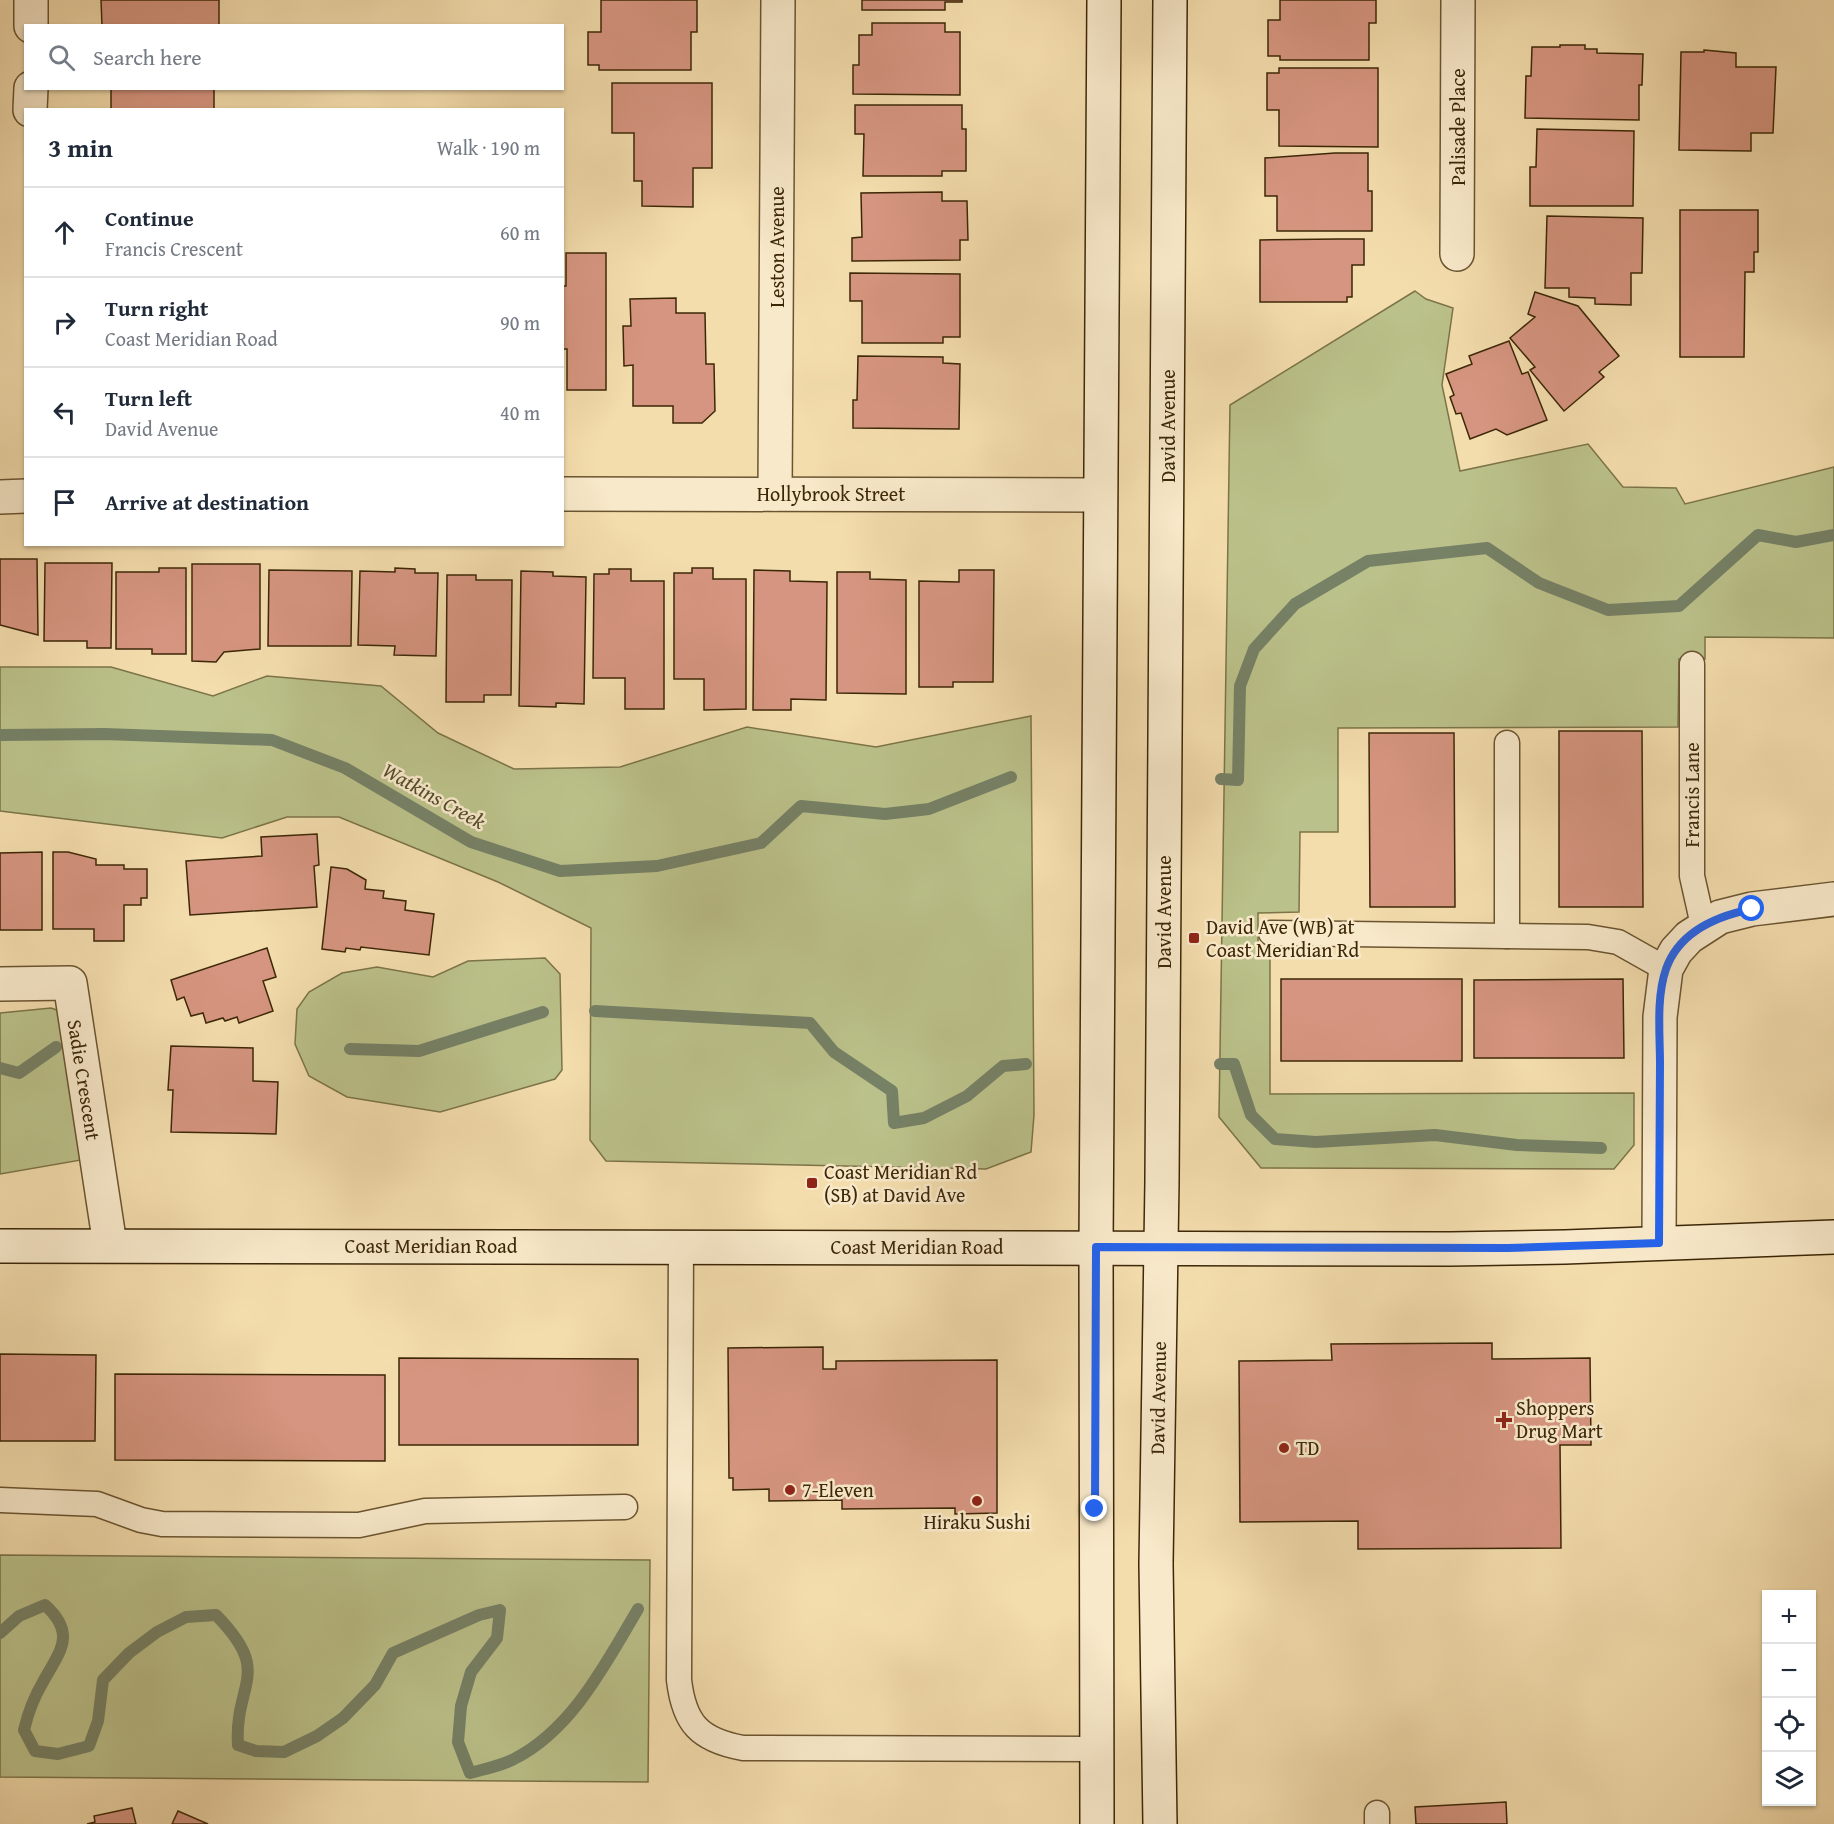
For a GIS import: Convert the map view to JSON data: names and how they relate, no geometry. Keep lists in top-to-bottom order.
{
  "streets": {
    "main road": [
      "Palisade Place",
      "Leston Avenue",
      "David Avenue",
      "Hollybrook Street",
      "Sadie Crescent",
      "Coast Meridian Road"
    ],
    "lane": ["Francis Lane"]
  },
  "crossings": [
    ["Leston Avenue", "Hollybrook Street"],
    ["David Avenue", "Coast Meridian Road"],
    ["Sadie Crescent", "Coast Meridian Road"]
  ],
  "water": ["Watkins Creek"],
  "places": {
    "transit": ["David Ave (WB) at Coast Meridian Rd", "Coast Meridian Rd (SB) at David Ave"],
    "health": ["Shoppers Drug Mart"],
    "other": ["TD", "7-Eleven", "Hiraku Sushi"]
  },
  "page": {
    "search": "Search here",
    "heading": ["3 min", "Walk · 190 m"],
    "list": [
      ["Continue", "Francis Crescent", "60 m"],
      ["Turn right", "Coast Meridian Road", "90 m"],
      ["Turn left", "David Avenue", "40 m"],
      "Arrive at destination"
    ],
    "map_buttons": ["+", "−"]
  }
}
